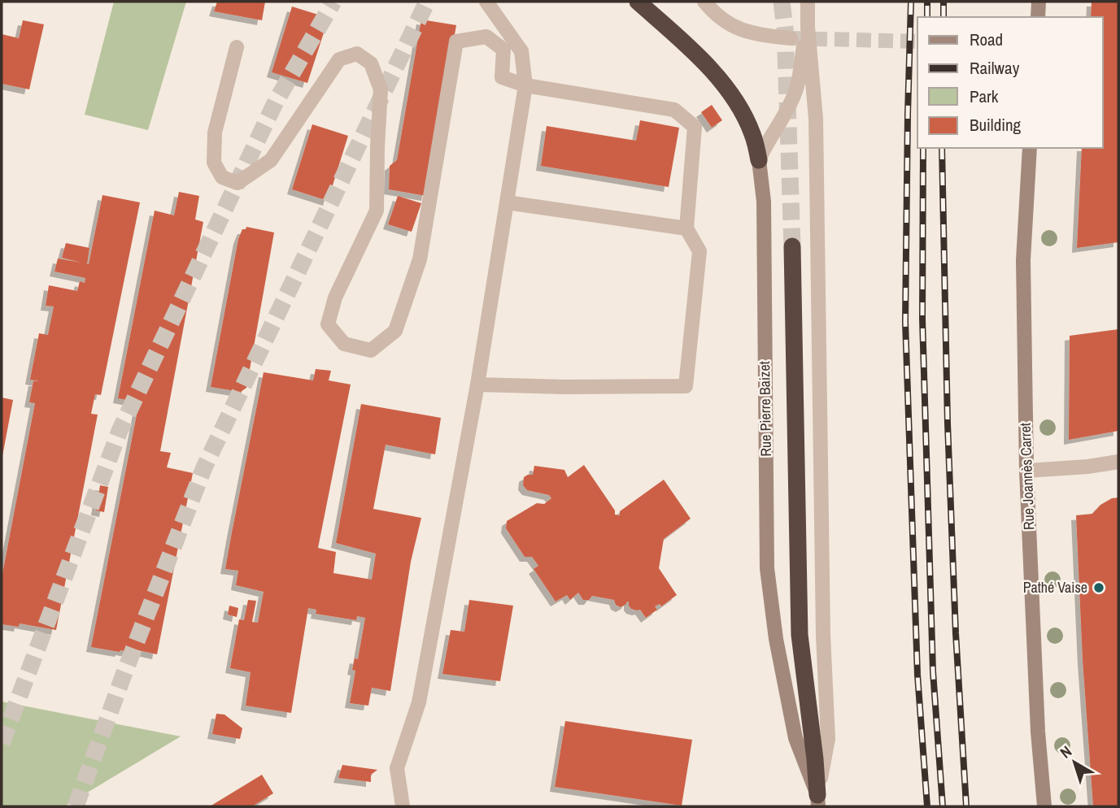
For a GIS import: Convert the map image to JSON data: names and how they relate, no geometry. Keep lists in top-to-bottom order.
{
  "streets": {
    "street": ["Rue Pierre Baizet", "Rue Joannès Carret"]
  },
  "places": ["Pathé Vaise"],
  "legend": [
    "Road",
    "Railway",
    "Park",
    "Building"
  ],
  "north": "top left"
}
